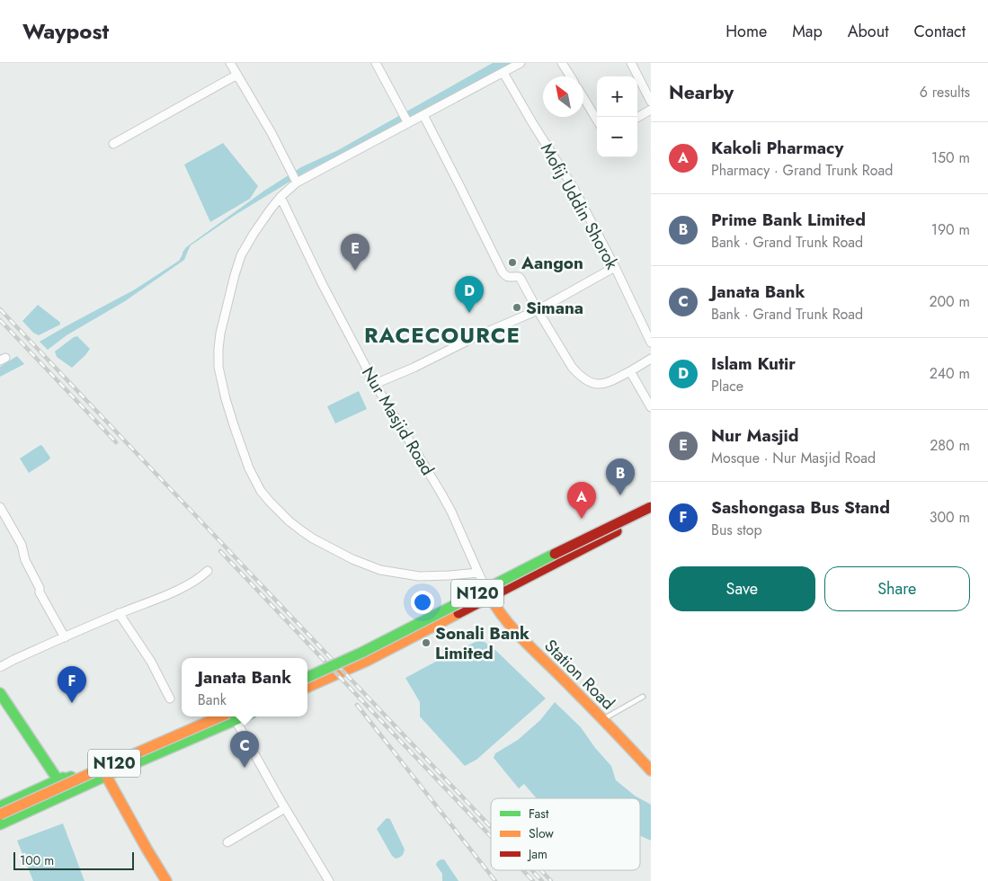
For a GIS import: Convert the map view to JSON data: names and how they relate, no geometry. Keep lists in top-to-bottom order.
{
  "streets": {
    "main road": ["N120", "Station Road"],
    "street": ["Mofij Uddin Shorok", "Nur Masjid Road"]
  },
  "crossings": [
    ["Nur Masjid Road", "Station Road"]
  ],
  "districts": ["RACECOURCE"],
  "places": ["Aangon", "Simana", "Sonali Bank Limited"],
  "legend": ["Fast", "Slow", "Jam"],
  "scale_bar": "100 m",
  "north": "top left",
  "page": {
    "header": "Waypost",
    "nav": [
      "Home",
      "Map",
      "About",
      "Contact"
    ],
    "heading": ["Nearby", "6 results"],
    "map_buttons": ["+", "−"],
    "list": [
      {
        "mark": "A",
        "name": "Kakoli Pharmacy",
        "note": "Pharmacy · Grand Trunk Road",
        "value": "150 m"
      },
      {
        "mark": "B",
        "name": "Prime Bank Limited",
        "note": "Bank · Grand Trunk Road",
        "value": "190 m"
      },
      {
        "mark": "C",
        "name": "Janata Bank",
        "note": "Bank · Grand Trunk Road",
        "value": "200 m"
      },
      {
        "mark": "D",
        "name": "Islam Kutir",
        "note": "Place",
        "value": "240 m"
      },
      {
        "mark": "E",
        "name": "Nur Masjid",
        "note": "Mosque · Nur Masjid Road",
        "value": "280 m"
      },
      {
        "mark": "F",
        "name": "Sashongasa Bus Stand",
        "note": "Bus stop",
        "value": "300 m"
      }
    ],
    "pins": [
      "E",
      "D",
      "B",
      "A",
      "F",
      "C"
    ],
    "buttons": ["Save", "Share"],
    "popup": ["Janata Bank", "Bank"],
    "scale": "100 m"
  }
}
